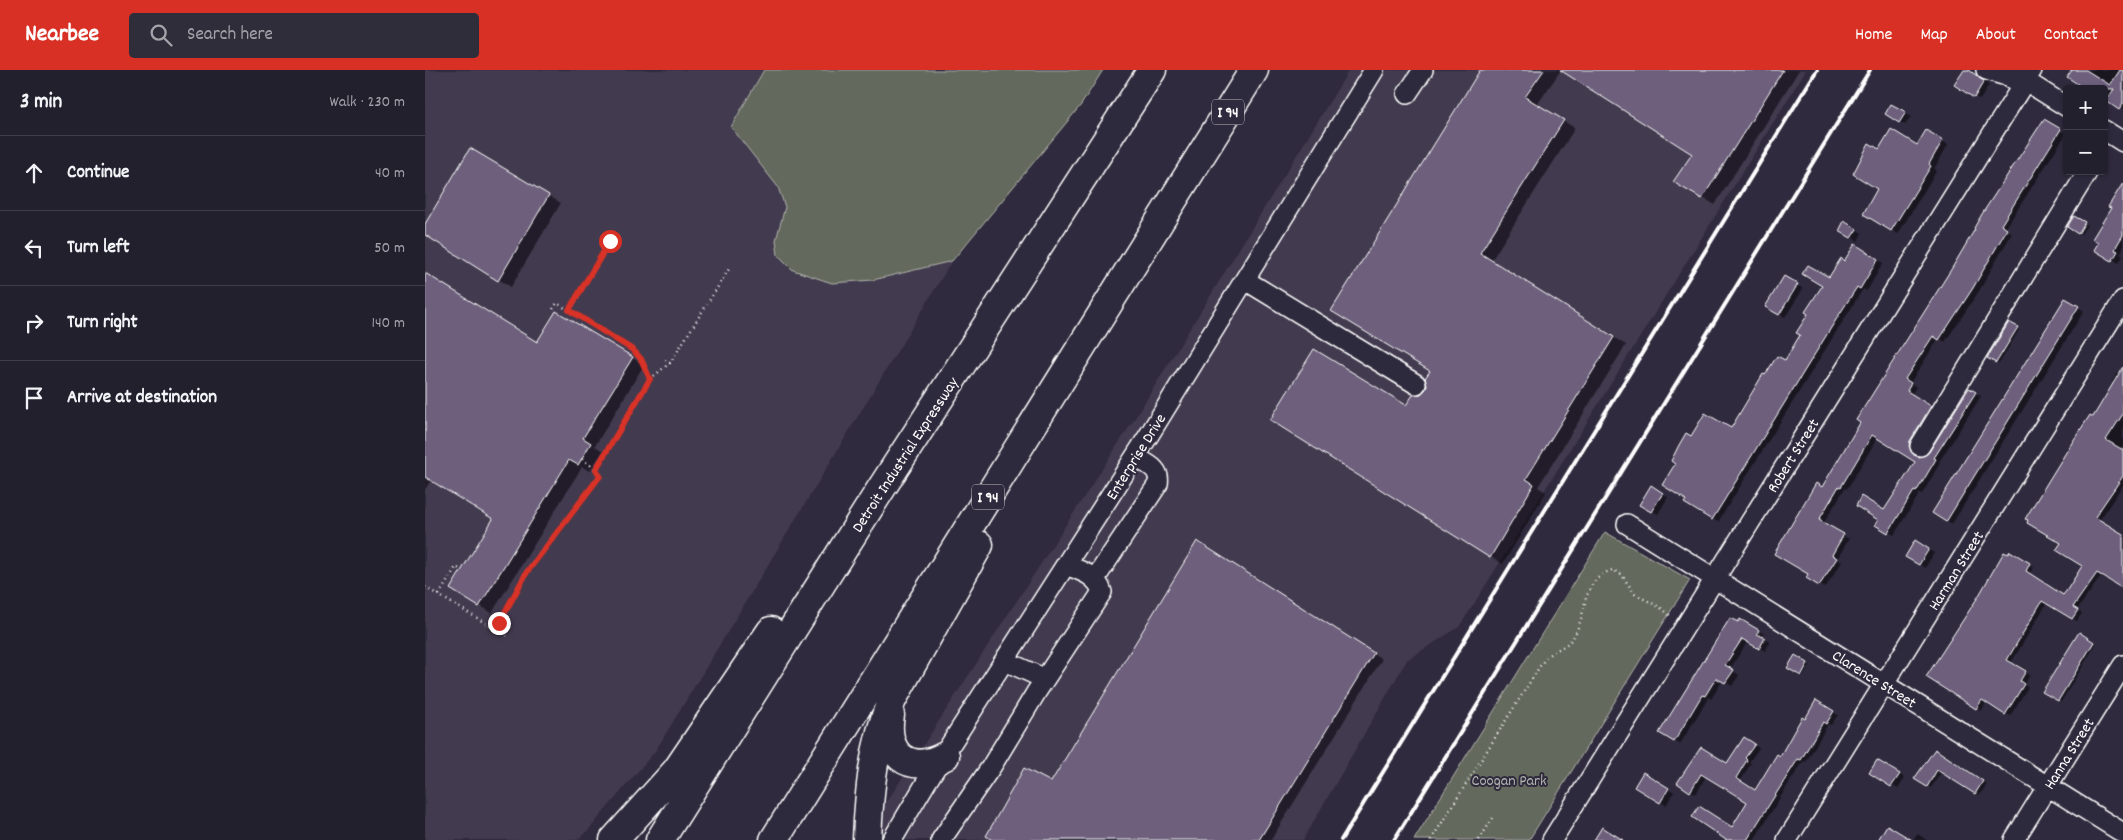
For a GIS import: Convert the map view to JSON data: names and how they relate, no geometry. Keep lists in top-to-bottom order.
{
  "streets": {
    "highway": ["I 94", "Detroit Industrial Expressway"],
    "street": [
      "Robert Street",
      "Enterprise Drive",
      "Harman Street",
      "Clarence Street",
      "Hanna Street"
    ]
  },
  "crossings": [
    ["Robert Street", "Clarence Street"],
    ["Harman Street", "Clarence Street"],
    ["Clarence Street", "Hanna Street"]
  ],
  "parks": ["Coogan Park"],
  "page": {
    "header": "Nearbee",
    "search": "Search here",
    "nav": [
      "Home",
      "Map",
      "About",
      "Contact"
    ],
    "heading": ["3 min", "Walk · 230 m"],
    "map_buttons": ["+", "−"],
    "list": [
      ["Continue", "40 m"],
      ["Turn left", "50 m"],
      ["Turn right", "140 m"],
      "Arrive at destination"
    ]
  }
}
